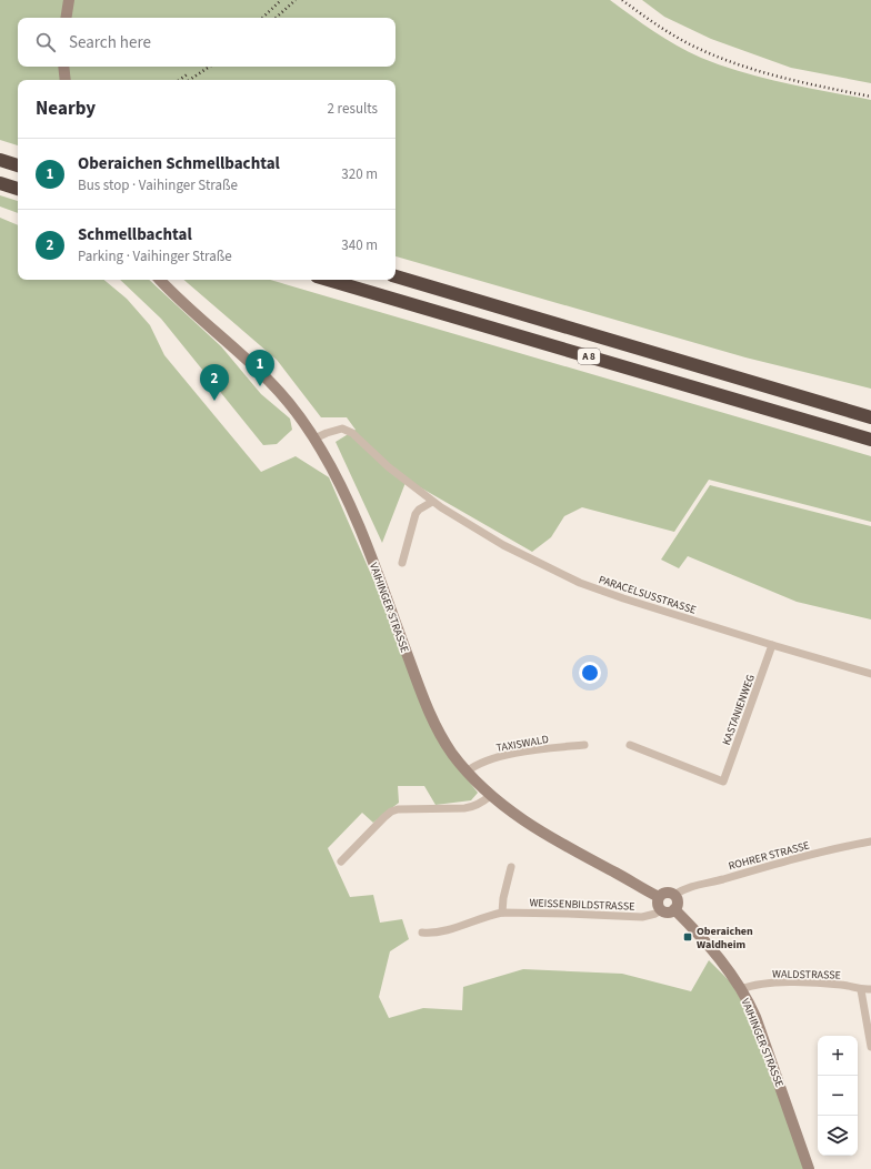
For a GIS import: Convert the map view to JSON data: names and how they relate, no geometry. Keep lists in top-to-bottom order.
{
  "streets": {
    "highway": ["A 8"],
    "main road": ["VAIHINGER STRASSE"],
    "street": [
      "PARACELSUSSTRASSE",
      "KASTANIENWEG",
      "TAXISWALD",
      "ROHRER STRASSE",
      "WEISSENBILDSTRASSE",
      "WALDSTRASSE"
    ]
  },
  "crossings": [
    ["PARACELSUSSTRASSE", "VAIHINGER STRASSE"],
    ["PARACELSUSSTRASSE", "KASTANIENWEG"],
    ["VAIHINGER STRASSE", "TAXISWALD"],
    ["VAIHINGER STRASSE", "ROHRER STRASSE"],
    ["VAIHINGER STRASSE", "WEISSENBILDSTRASSE"],
    ["VAIHINGER STRASSE", "WALDSTRASSE"],
    ["ROHRER STRASSE", "WEISSENBILDSTRASSE"]
  ],
  "places": {
    "transit": ["Oberaichen Waldheim"]
  },
  "page": {
    "search": "Search here",
    "heading": ["Nearby", "2 results"],
    "list": [
      {
        "mark": "1",
        "name": "Oberaichen Schmellbachtal",
        "note": "Bus stop · Vaihinger Straße",
        "value": "320 m"
      },
      {
        "mark": "2",
        "name": "Schmellbachtal",
        "note": "Parking · Vaihinger Straße",
        "value": "340 m"
      }
    ],
    "pins": ["1", "2"],
    "map_buttons": ["+", "−"]
  }
}
